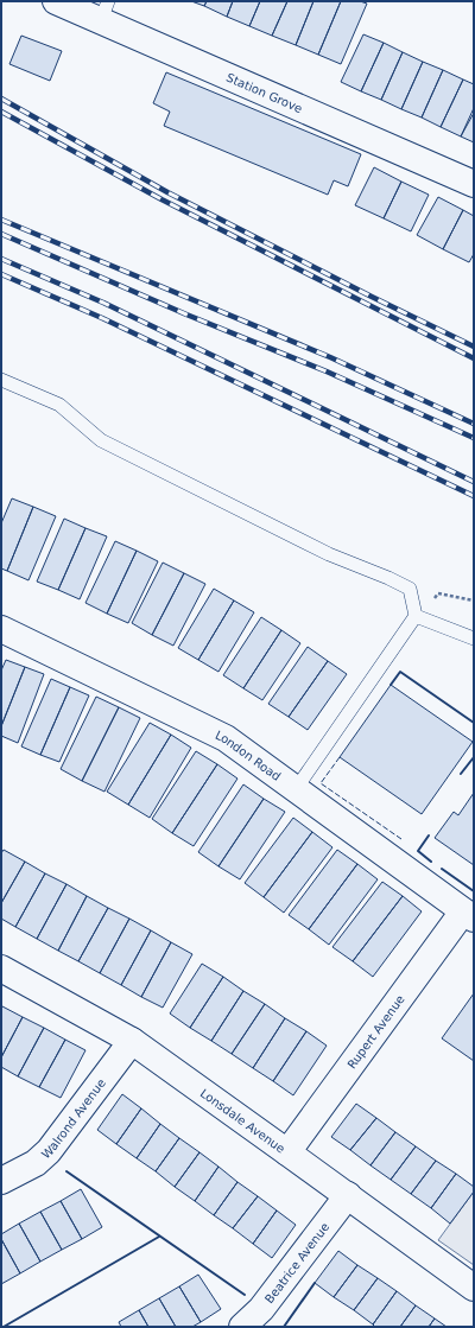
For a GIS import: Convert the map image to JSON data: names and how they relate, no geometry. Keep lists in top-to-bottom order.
{
  "streets": {
    "street": [
      "Station Grove",
      "London Road",
      "Rupert Avenue",
      "Walrond Avenue",
      "Lonsdale Avenue",
      "Beatrice Avenue"
    ]
  },
  "crossings": [
    ["London Road", "Rupert Avenue"],
    ["Rupert Avenue", "Lonsdale Avenue"],
    ["Walrond Avenue", "Lonsdale Avenue"],
    ["Lonsdale Avenue", "Beatrice Avenue"]
  ]
}
